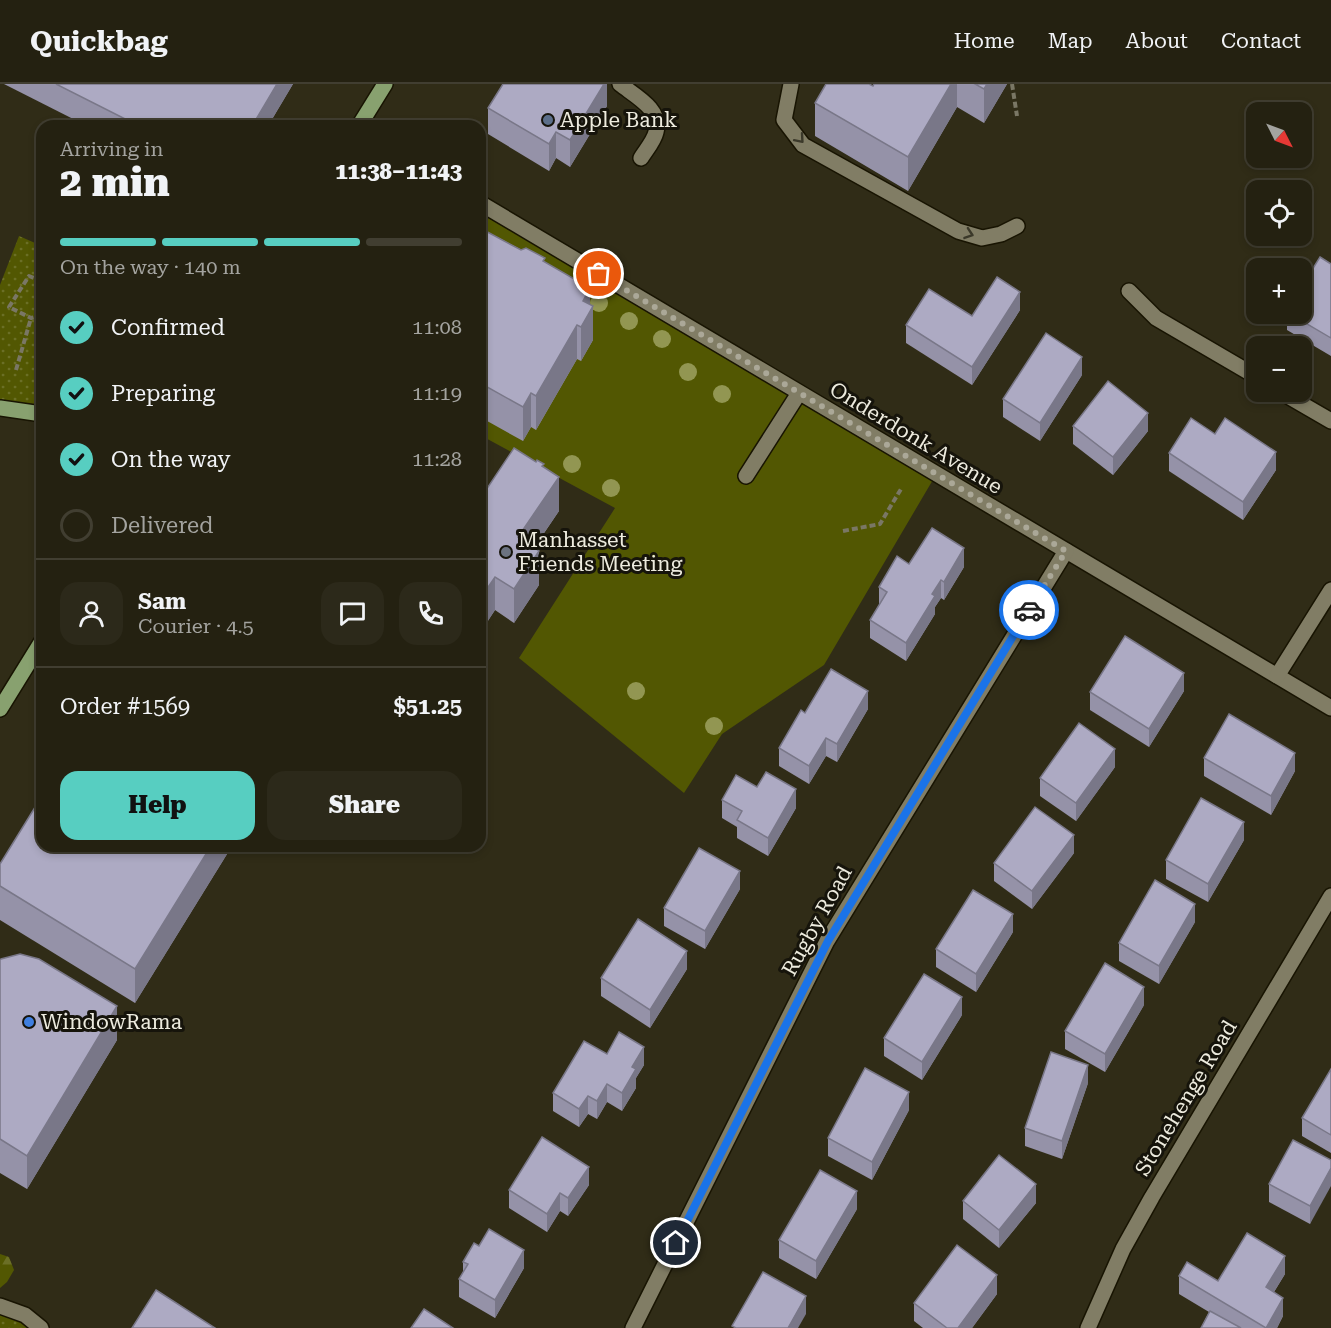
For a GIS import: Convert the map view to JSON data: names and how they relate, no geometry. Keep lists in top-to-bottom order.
{
  "streets": {
    "street": ["Onderdonk Avenue", "Rugby Road", "Stonehenge Road"]
  },
  "crossings": [
    ["Onderdonk Avenue", "Rugby Road"]
  ],
  "places": ["Apple Bank", "Manhasset Friends Meeting", "WindowRama"],
  "north": "bottom right",
  "page": {
    "header": "Quickbag",
    "nav": [
      "Home",
      "Map",
      "About",
      "Contact"
    ],
    "map_buttons": ["+", "−"],
    "heading": ["2 min", "Arriving in", "11:38–11:43"],
    "panel": [
      "Sam",
      "Courier · 4.5",
      "Order #1569",
      "$51.25"
    ],
    "bar": "On the way · 140 m",
    "list": [
      ["Confirmed", "11:08"],
      ["Preparing", "11:19"],
      ["On the way", "11:28"],
      "Delivered"
    ],
    "buttons": ["Help", "Share"]
  }
}
